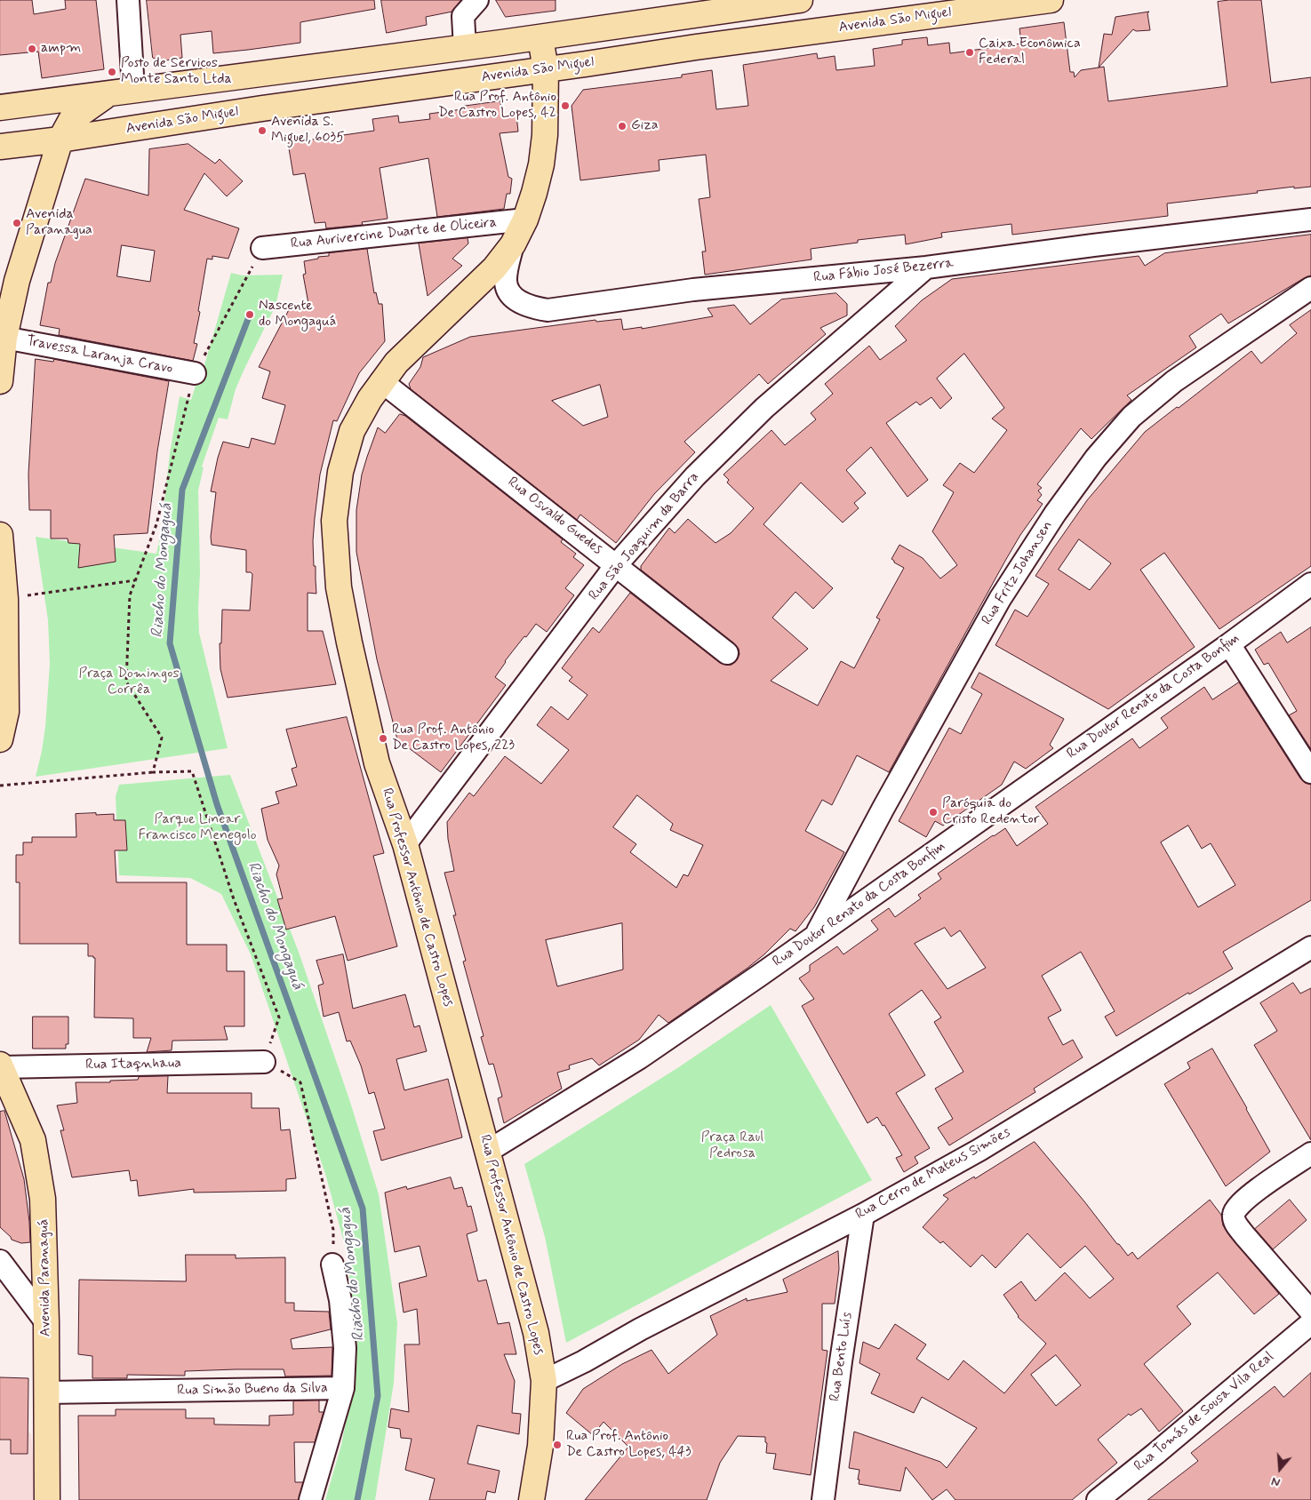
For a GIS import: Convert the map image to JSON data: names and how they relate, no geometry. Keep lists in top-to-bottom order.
{
  "streets": {
    "main road": ["Avenida São Miguel", "Rua Professor Antônio de Castro Lopes", "Avenida Paranaguá"],
    "street": [
      "Rua Aurivercine Duarte de Oliceira",
      "Rua Fábio José Bezerra",
      "Travessa Laranja Cravo",
      "Rua Osvaldo Guedes",
      "Rua São Joaquim da Barra",
      "Rua Fritz Johansen",
      "Rua Doutor Renato da Costa Bonfim",
      "Rua Itaqnhaua",
      "Rua Cerro de Mateus Simões",
      "Rua Bento Luís",
      "Rua Simão Bueno da Silva",
      "Rua Tomás de Sousa Vila Real"
    ]
  },
  "crossings": [
    ["Avenida São Miguel", "Rua Professor Antônio de Castro Lopes"],
    ["Rua Aurivercine Duarte de Oliceira", "Rua Professor Antônio de Castro Lopes"],
    ["Rua Fábio José Bezerra", "Rua São Joaquim da Barra"],
    ["Rua Fábio José Bezerra", "Rua Professor Antônio de Castro Lopes"],
    ["Rua Osvaldo Guedes", "Rua São Joaquim da Barra"],
    ["Rua Osvaldo Guedes", "Rua Professor Antônio de Castro Lopes"],
    ["Rua São Joaquim da Barra", "Rua Professor Antônio de Castro Lopes"],
    ["Rua Fritz Johansen", "Rua Doutor Renato da Costa Bonfim"],
    ["Rua Doutor Renato da Costa Bonfim", "Rua Professor Antônio de Castro Lopes"],
    ["Rua Professor Antônio de Castro Lopes", "Rua Cerro de Mateus Simões"],
    ["Rua Itaqnhaua", "Avenida Paranaguá"],
    ["Rua Cerro de Mateus Simões", "Rua Bento Luís"],
    ["Avenida Paranaguá", "Rua Simão Bueno da Silva"]
  ],
  "water": ["Riacho do Mongaguá"],
  "parks": ["Praça Domingos Corrêa", "Parque Linear Francisco Menegolo", "Praça Raul Pedrosa"],
  "places": [
    "ampm",
    "Caixa Econômica Federal",
    "Posto de Servicos Monte Santo Ltda",
    "Rua Prof. Antônio De Castro Lopes, 42",
    "Giza",
    "Avenida S. Miguel, 6035",
    "Avenida Paranagua",
    "Nascente do Mongaguá",
    "Rua Prof. Antônio De Castro Lopes, 223",
    "Paróquia do Cristo Redentor",
    "Rua Prof. Antônio De Castro Lopes, 443"
  ],
  "north": "bottom"
}
